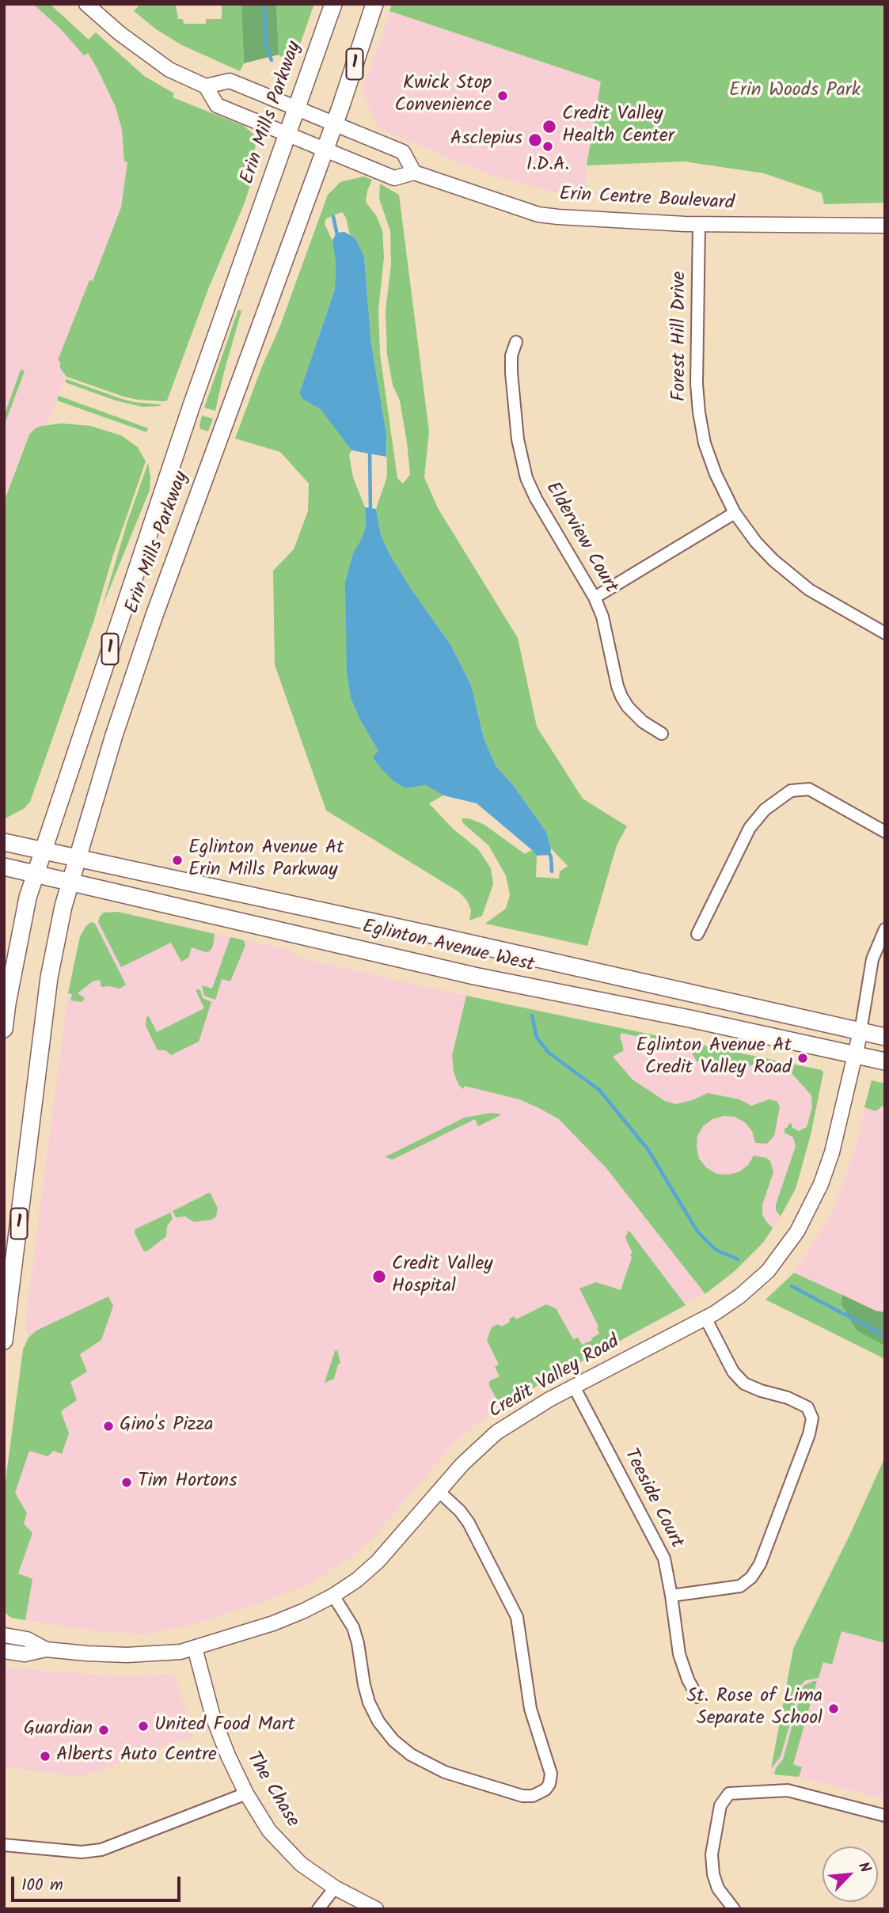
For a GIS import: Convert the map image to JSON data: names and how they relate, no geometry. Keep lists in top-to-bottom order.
{
  "streets": {
    "main road": ["1", "Erin Mills Parkway", "Eglinton Avenue West"],
    "street": [
      "Erin Centre Boulevard",
      "Forest Hill Drive",
      "Elderview Court",
      "Credit Valley Road",
      "Teeside Court",
      "The Chase"
    ]
  },
  "crossings": [
    ["Erin Mills Parkway", "Erin Centre Boulevard"],
    ["Erin Mills Parkway", "Eglinton Avenue West"],
    ["Erin Centre Boulevard", "Forest Hill Drive"],
    ["Eglinton Avenue West", "Credit Valley Road"],
    ["Credit Valley Road", "Teeside Court"],
    ["Credit Valley Road", "The Chase"]
  ],
  "parks": ["Erin Woods Park"],
  "places": [
    "Kwick Stop Convenience",
    "Credit Valley Health Center",
    "Asclepius",
    "I.D.A.",
    "Eglinton Avenue At Erin Mills Parkway",
    "Eglinton Avenue At Credit Valley Road",
    "Credit Valley Hospital",
    "Gino's Pizza",
    "Tim Hortons",
    "St. Rose of Lima Separate School",
    "United Food Mart",
    "Guardian",
    "Alberts Auto Centre"
  ],
  "scale_bar": "100 m",
  "north": "top right"
}
